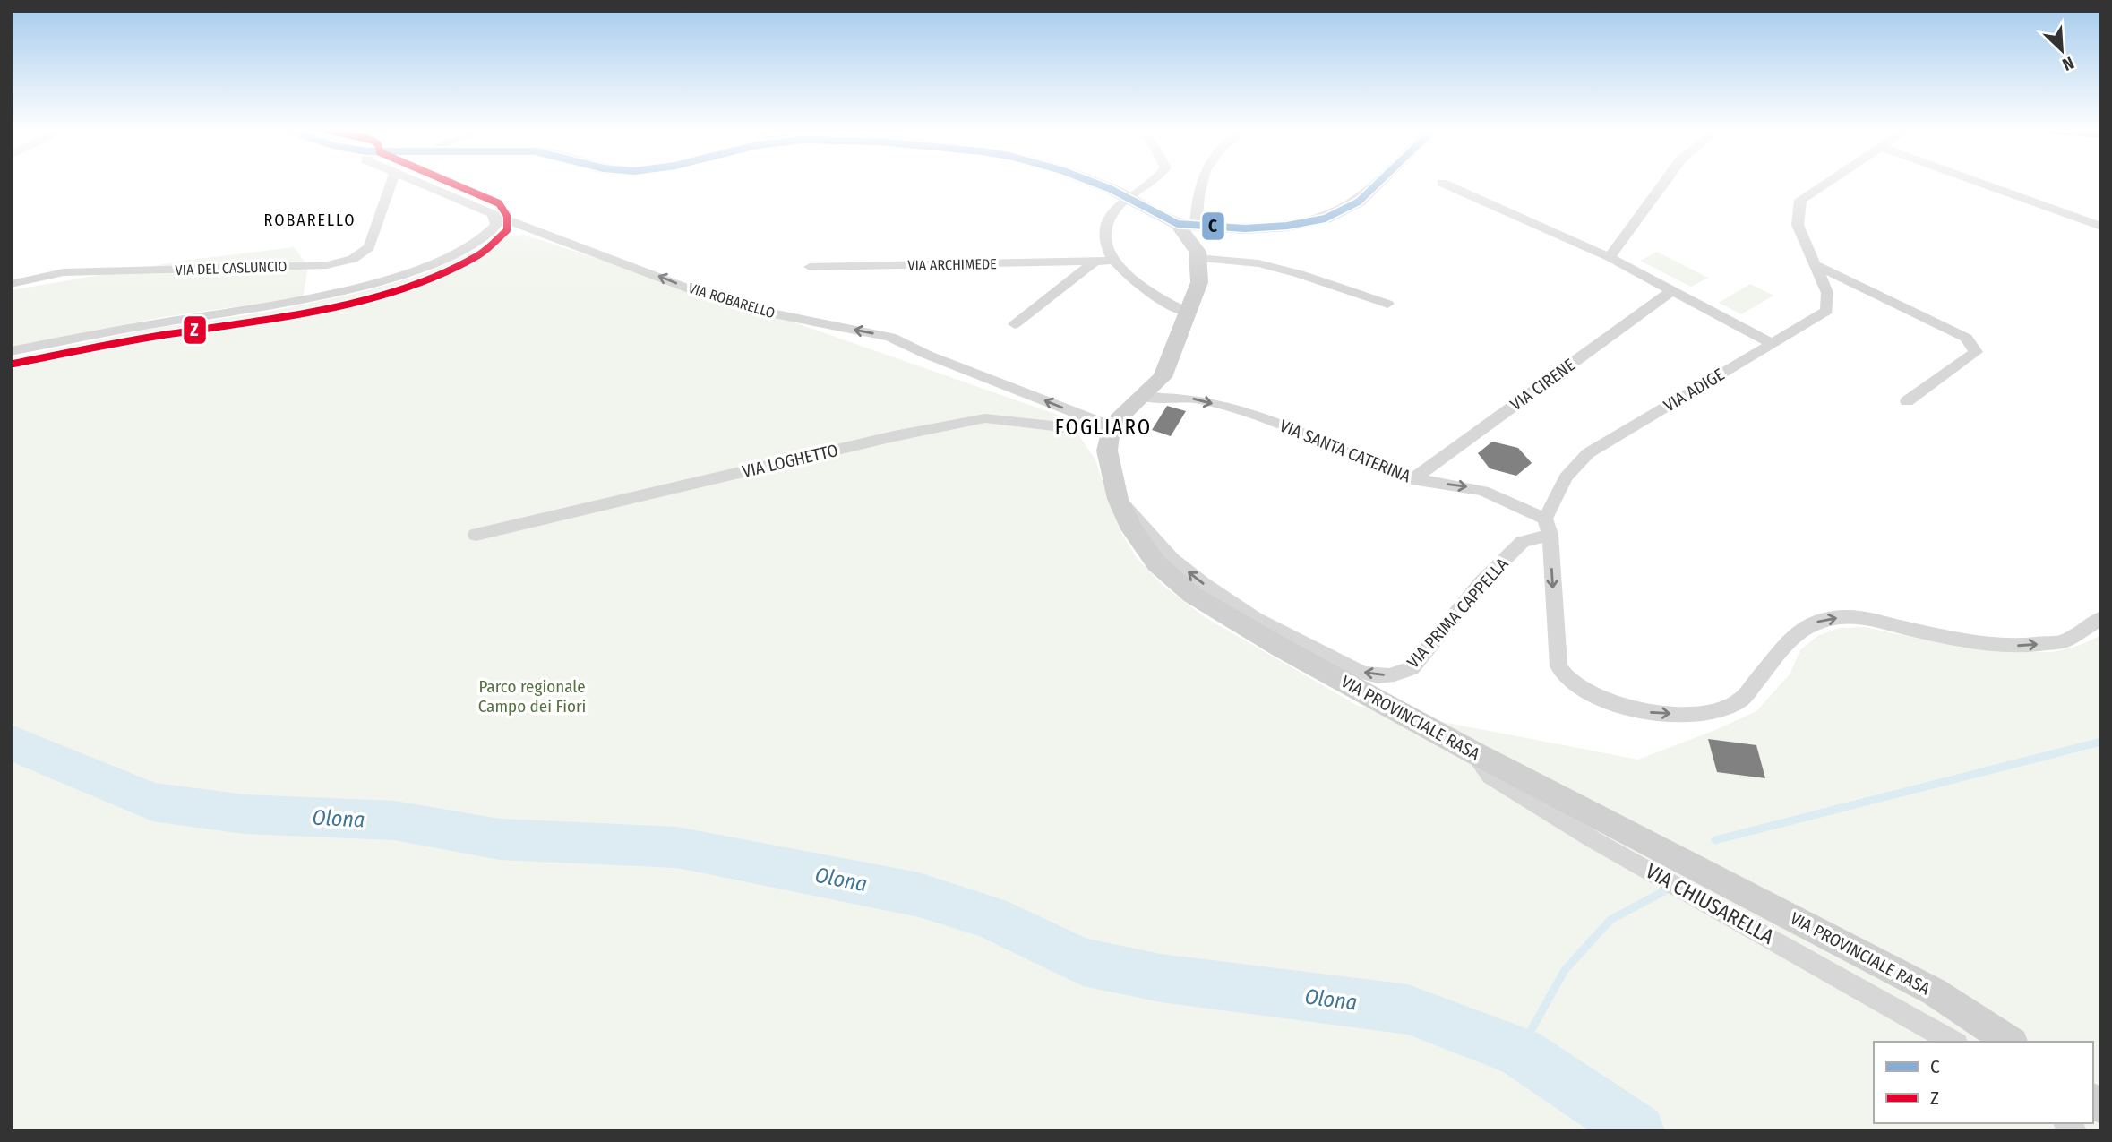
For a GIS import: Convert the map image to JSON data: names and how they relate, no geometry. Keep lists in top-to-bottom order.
{
  "streets": {
    "main road": ["VIA PROVINCIALE RASA"],
    "street": [
      "VIA ARCHIMEDE",
      "VIA DEL CASLUNCIO",
      "VIA ROBARELLO",
      "VIA CIRENE",
      "VIA ADIGE",
      "VIA SANTA CATERINA",
      "VIA LOGHETTO",
      "VIA PRIMA CAPPELLA",
      "VIA CHIUSARELLA"
    ]
  },
  "crossings": [
    ["VIA ROBARELLO", "VIA LOGHETTO"],
    ["VIA ROBARELLO", "VIA PROVINCIALE RASA"],
    ["VIA CIRENE", "VIA SANTA CATERINA"],
    ["VIA ADIGE", "VIA SANTA CATERINA"],
    ["VIA ADIGE", "VIA PRIMA CAPPELLA"],
    ["VIA SANTA CATERINA", "VIA PRIMA CAPPELLA"],
    ["VIA LOGHETTO", "VIA PROVINCIALE RASA"],
    ["VIA PRIMA CAPPELLA", "VIA PROVINCIALE RASA"],
    ["VIA PROVINCIALE RASA", "VIA CHIUSARELLA"]
  ],
  "one_way": ["VIA ROBARELLO"],
  "districts": ["ROBARELLO", "FOGLIARO"],
  "water": ["Olona"],
  "parks": ["Parco regionale Campo dei Fiori"],
  "lines": ["transit line C", "transit line Z"],
  "legend": ["C", "Z"],
  "north": "bottom right"
}
